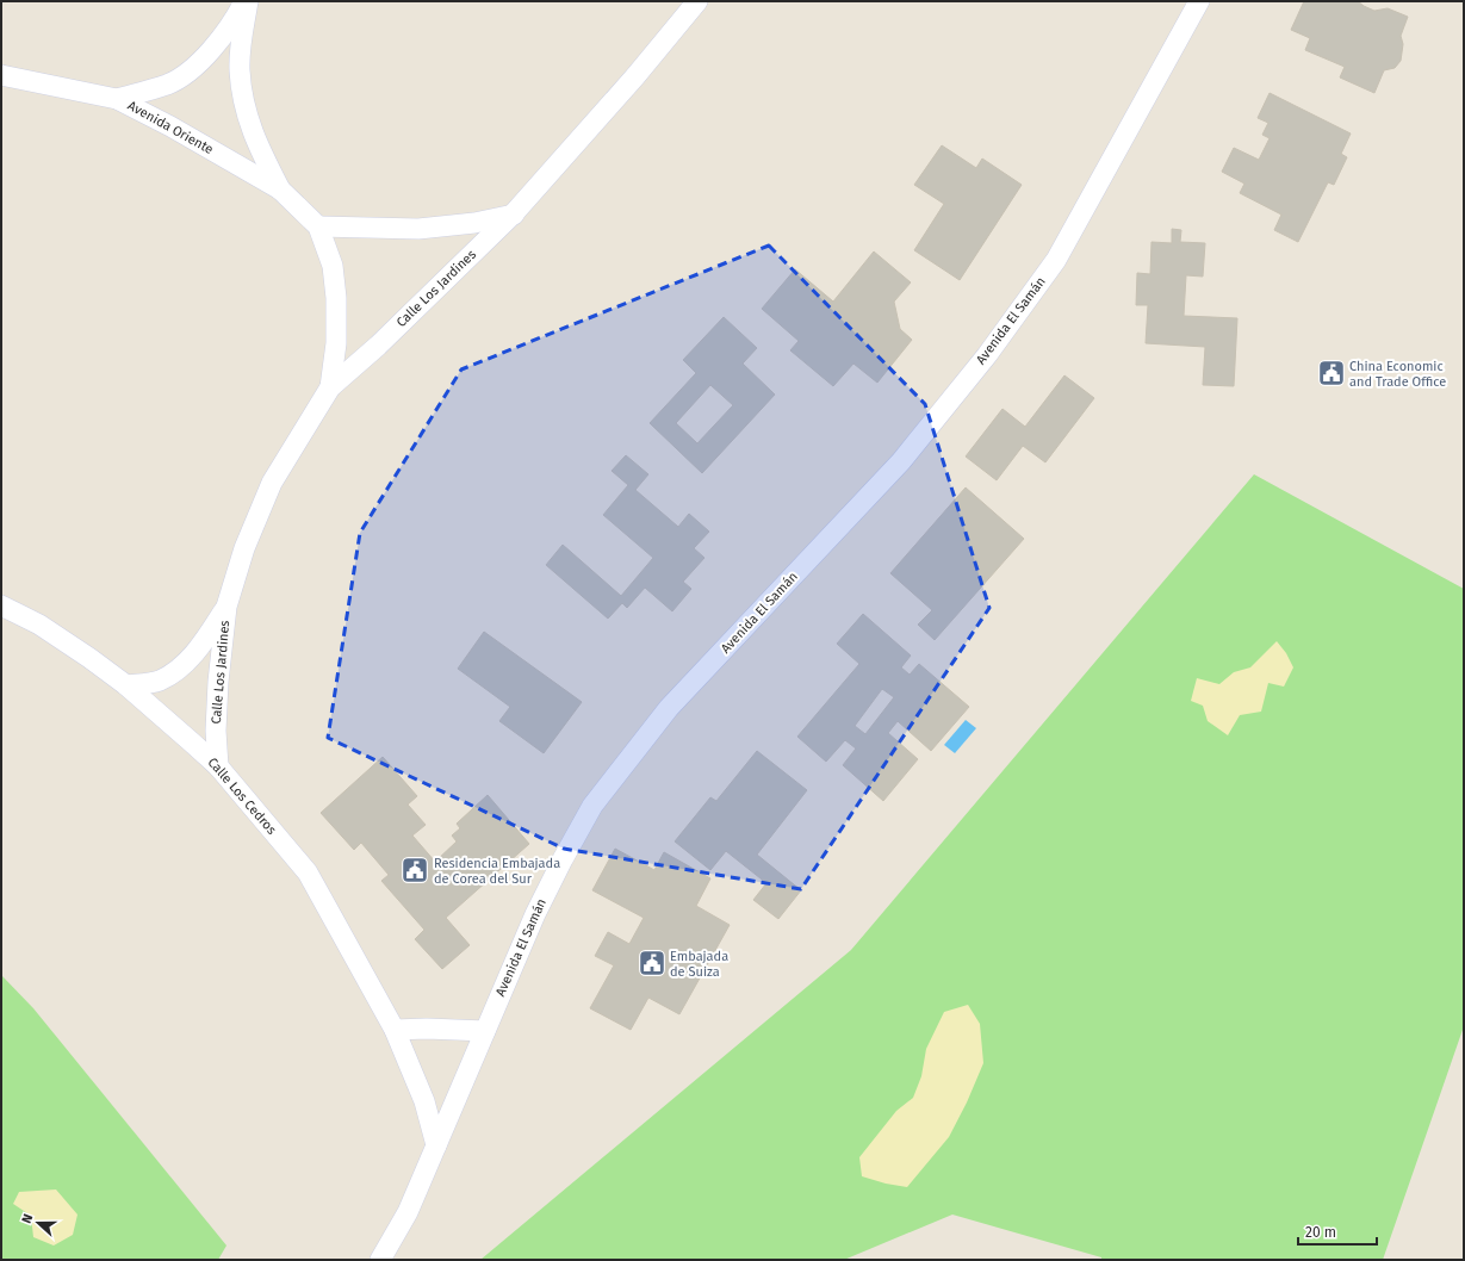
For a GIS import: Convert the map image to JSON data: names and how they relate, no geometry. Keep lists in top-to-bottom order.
{
  "streets": {
    "street": [
      "Avenida Oriente",
      "Calle Los Jardines",
      "Avenida El Samán",
      "Calle Los Cedros"
    ]
  },
  "crossings": [
    ["Avenida Oriente", "Calle Los Jardines"],
    ["Calle Los Jardines", "Calle Los Cedros"],
    ["Avenida El Samán", "Calle Los Cedros"]
  ],
  "places": {
    "public building": ["China Economic and Trade Office", "Residencia Embajada de Corea del Sur", "Embajada de Suiza"]
  },
  "scale_bar": "20 m",
  "north": "left"
}
